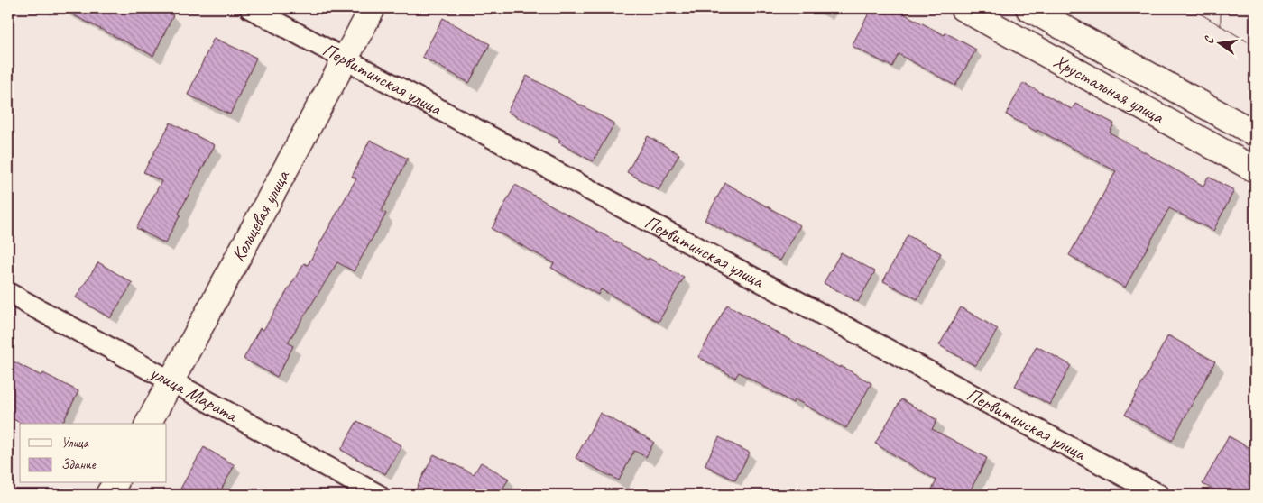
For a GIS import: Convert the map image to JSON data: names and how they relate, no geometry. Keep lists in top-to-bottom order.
{
  "streets": {
    "main road": ["Хрустальная улица", "Кольцевая улица"],
    "street": ["Первитинская улица", "улица Марата"]
  },
  "crossings": [
    ["Первитинская улица", "Кольцевая улица"],
    ["Кольцевая улица", "улица Марата"]
  ],
  "legend": ["Улица", "Здание"],
  "north": "left"
}
